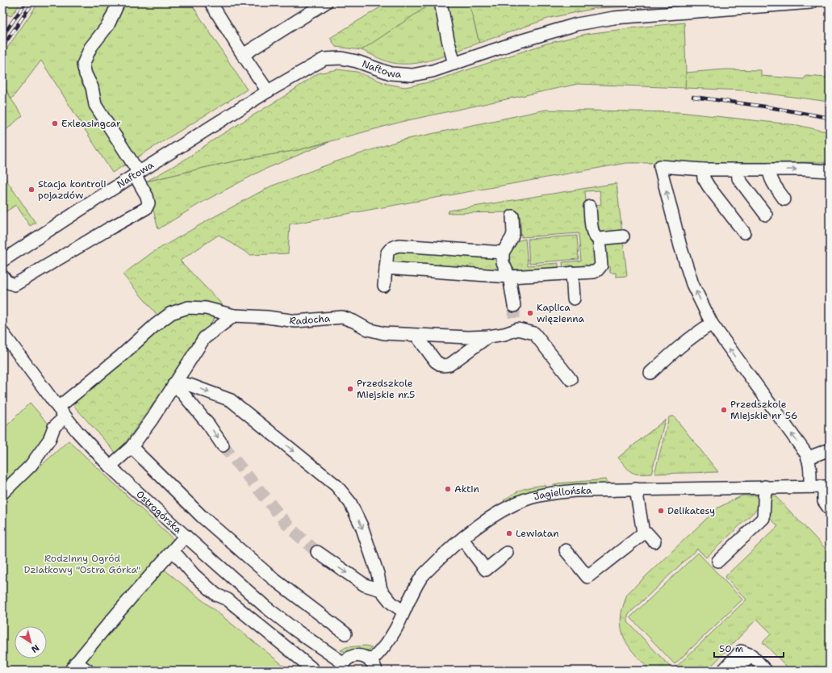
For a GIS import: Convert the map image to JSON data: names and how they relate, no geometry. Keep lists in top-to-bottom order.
{
  "streets": {
    "street": [
      "Naftowa",
      "Radocha",
      "Jagiellońska",
      "Ostrogórska"
    ]
  },
  "crossings": [
    ["Radocha", "Ostrogórska"]
  ],
  "parks": ["Rodzinny Ogród Działkowy \"Ostra Górka\""],
  "places": [
    "Exleasingcar",
    "Stacja kontroli pojazdów",
    "Kaplica więzienna",
    "Przedszkole Miejskie nr.5",
    "Przedszkole Miejskie nr 56",
    "Aktin",
    "Delikatesy",
    "Lewiatan"
  ],
  "scale_bar": "50 m",
  "north": "bottom right"
}
